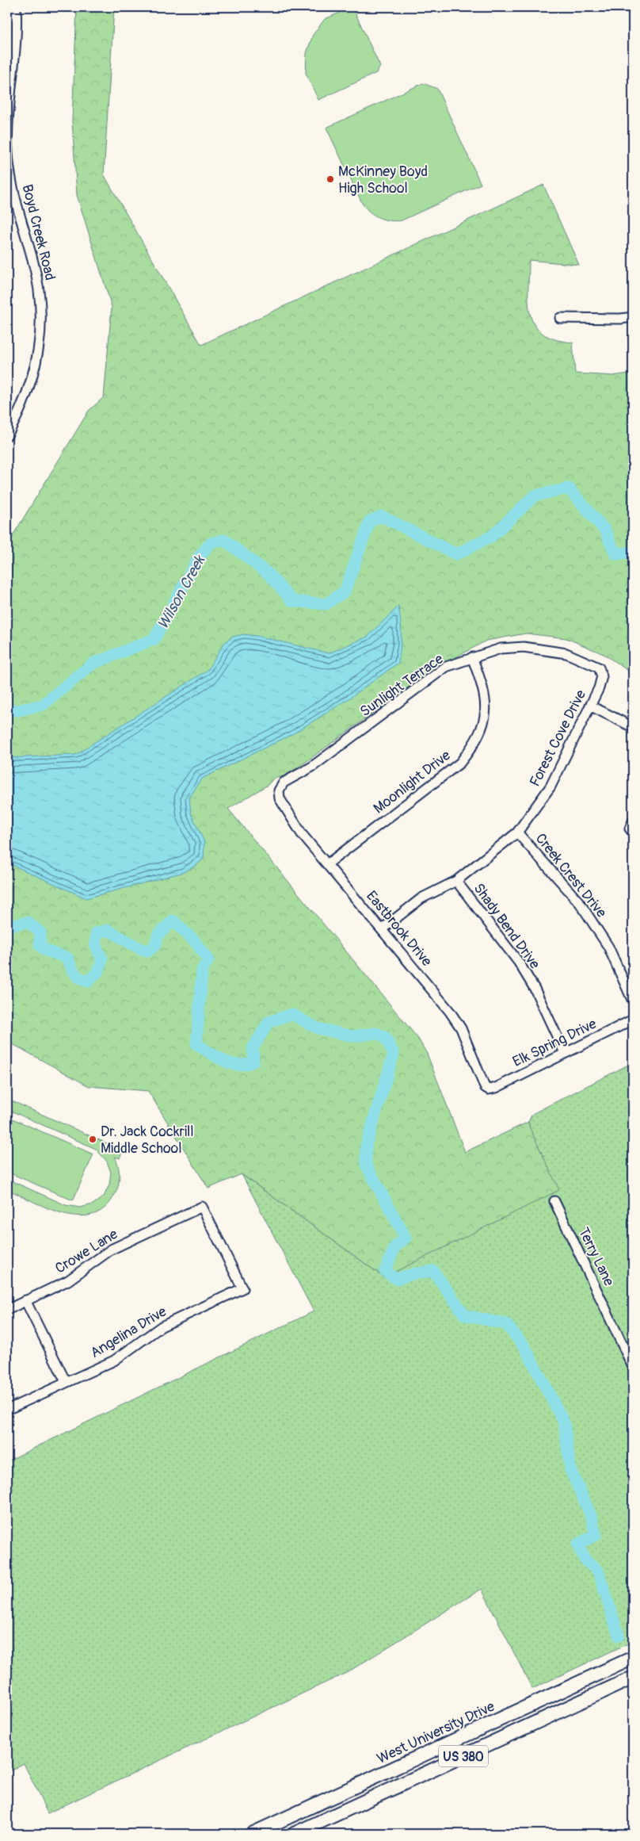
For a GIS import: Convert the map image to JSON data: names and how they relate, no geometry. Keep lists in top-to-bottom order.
{
  "streets": {
    "highway": ["West University Drive", "US 380"],
    "street": [
      "Boyd Creek Road",
      "Sunlight Terrace",
      "Forest Cove Drive",
      "Moonlight Drive",
      "Creek Crest Drive",
      "Shady Bend Drive",
      "Eastbrook Drive",
      "Elk Spring Drive",
      "Crowe Lane",
      "Terry Lane",
      "Angelina Drive"
    ]
  },
  "crossings": [
    ["Sunlight Terrace", "Forest Cove Drive"],
    ["Sunlight Terrace", "Moonlight Drive"],
    ["Sunlight Terrace", "Eastbrook Drive"],
    ["Forest Cove Drive", "Creek Crest Drive"],
    ["Forest Cove Drive", "Shady Bend Drive"],
    ["Forest Cove Drive", "Eastbrook Drive"],
    ["Moonlight Drive", "Eastbrook Drive"],
    ["Shady Bend Drive", "Elk Spring Drive"],
    ["Eastbrook Drive", "Elk Spring Drive"],
    ["Crowe Lane", "Angelina Drive"]
  ],
  "water": ["Wilson Creek"],
  "places": ["McKinney Boyd High School", "Dr. Jack Cockrill Middle School"]
}
